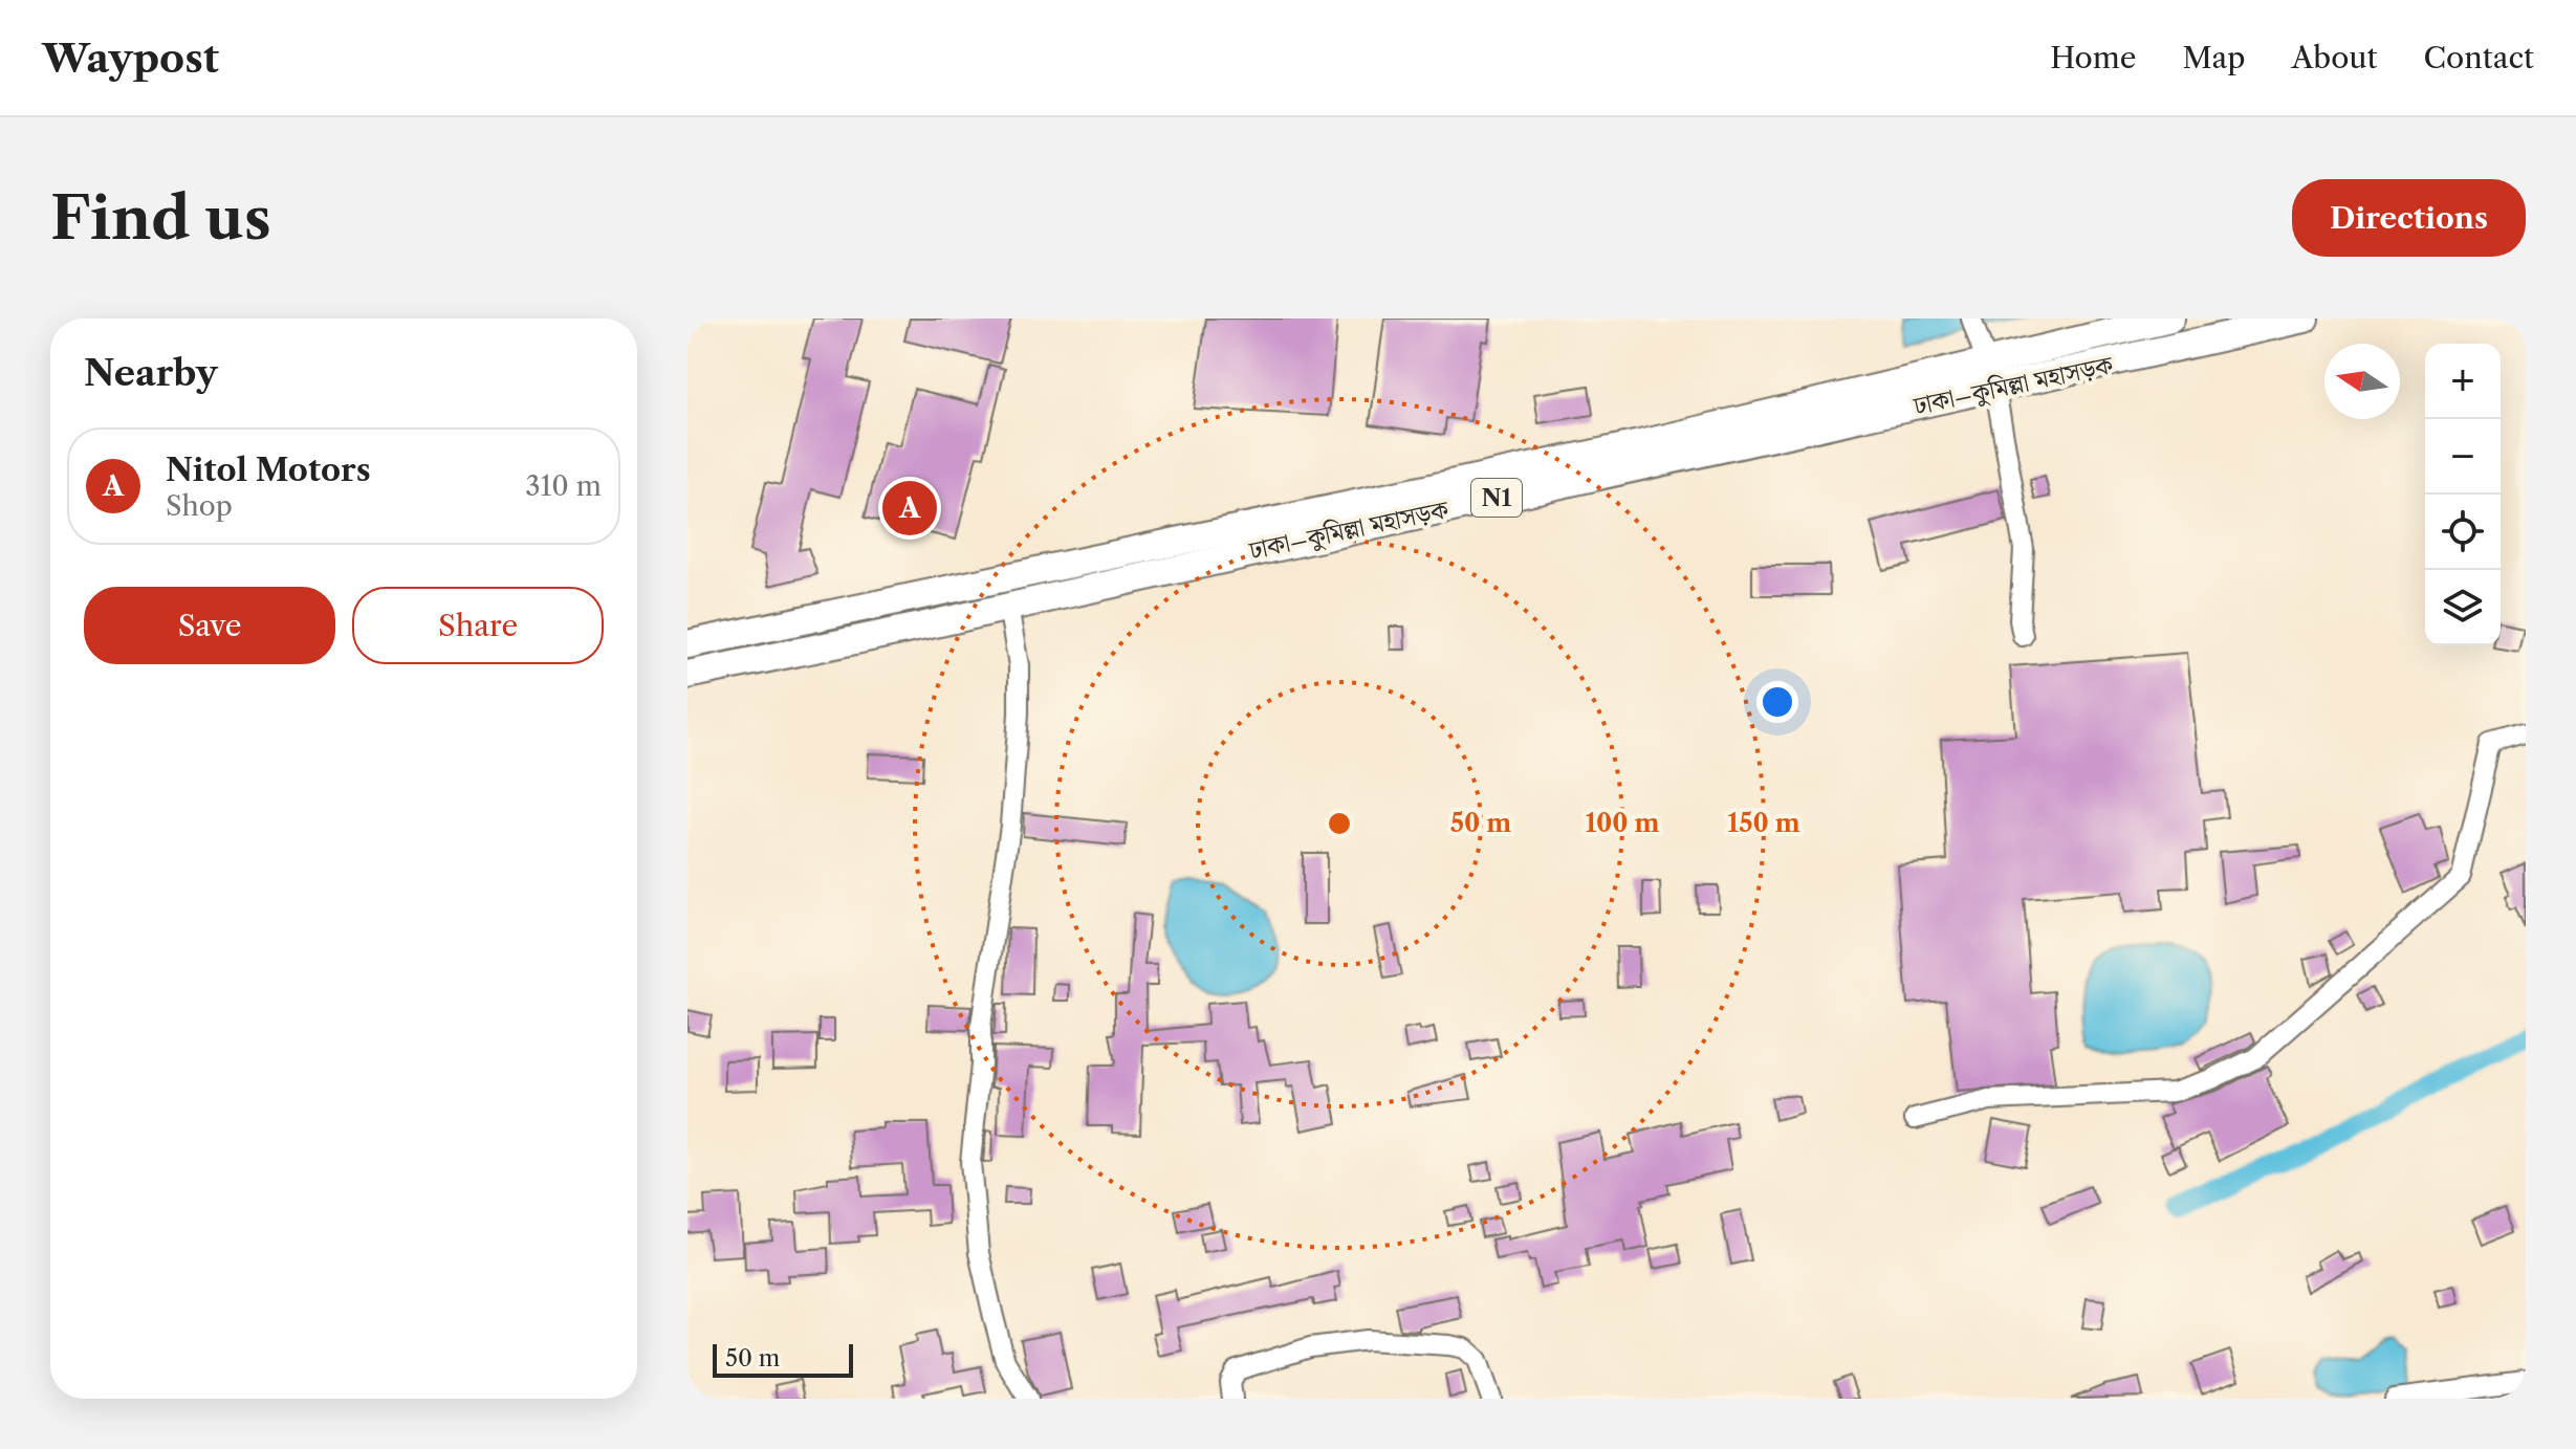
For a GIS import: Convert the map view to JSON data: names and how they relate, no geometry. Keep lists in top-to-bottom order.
{
  "streets": {
    "highway": ["ঢাকা–কুমিল্লা মহাসড়ক", "N1"]
  },
  "scale_bar": "50 m",
  "north": "left",
  "page": {
    "header": "Waypost",
    "nav": [
      "Home",
      "Map",
      "About",
      "Contact"
    ],
    "buttons": [
      "Directions",
      ["Save", "Share"]
    ],
    "title": "Find us",
    "heading": "Nearby",
    "map_buttons": ["+", "−"],
    "list": [
      {
        "mark": "A",
        "name": "Nitol Motors",
        "note": "Shop",
        "value": "310 m"
      }
    ],
    "pins": "A",
    "scale": "50 m"
  },
  "rings": ["50 m", "100 m", "150 m"]
}
